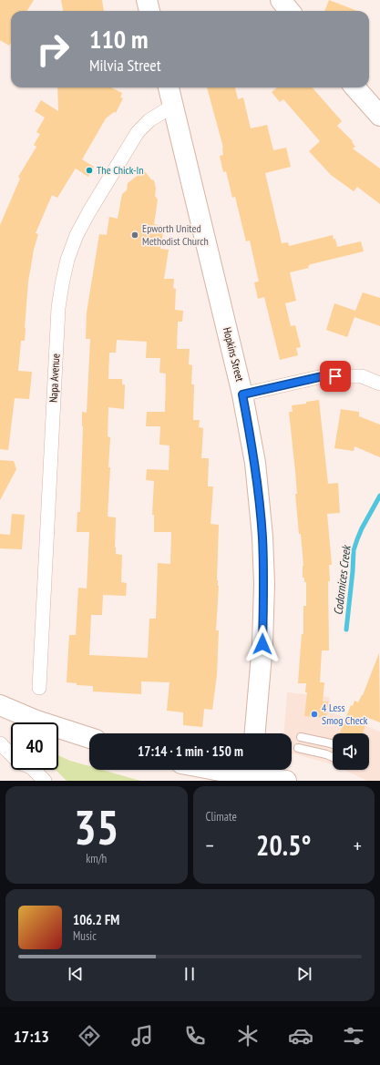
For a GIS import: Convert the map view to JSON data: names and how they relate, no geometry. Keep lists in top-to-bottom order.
{
  "streets": {
    "street": ["Hopkins Street", "Napa Avenue"]
  },
  "crossings": [
    ["Hopkins Street", "Napa Avenue"]
  ],
  "water": ["Codornices Creek"],
  "places": ["The Chick-In", "Epworth United Methodist Church", "4 Less Smog Check"],
  "page": {
    "turn": ["110 m", "Milvia Street"],
    "limit": "40",
    "trip": "17:14 · 1 min · 150 m",
    "tile": [
      ["35", "km/h"],
      "Climate"
    ],
    "heat": ["−", "20.5°", "+"],
    "song": ["106.2 FM", "Music"],
    "tabs": "17:13"
  }
}
